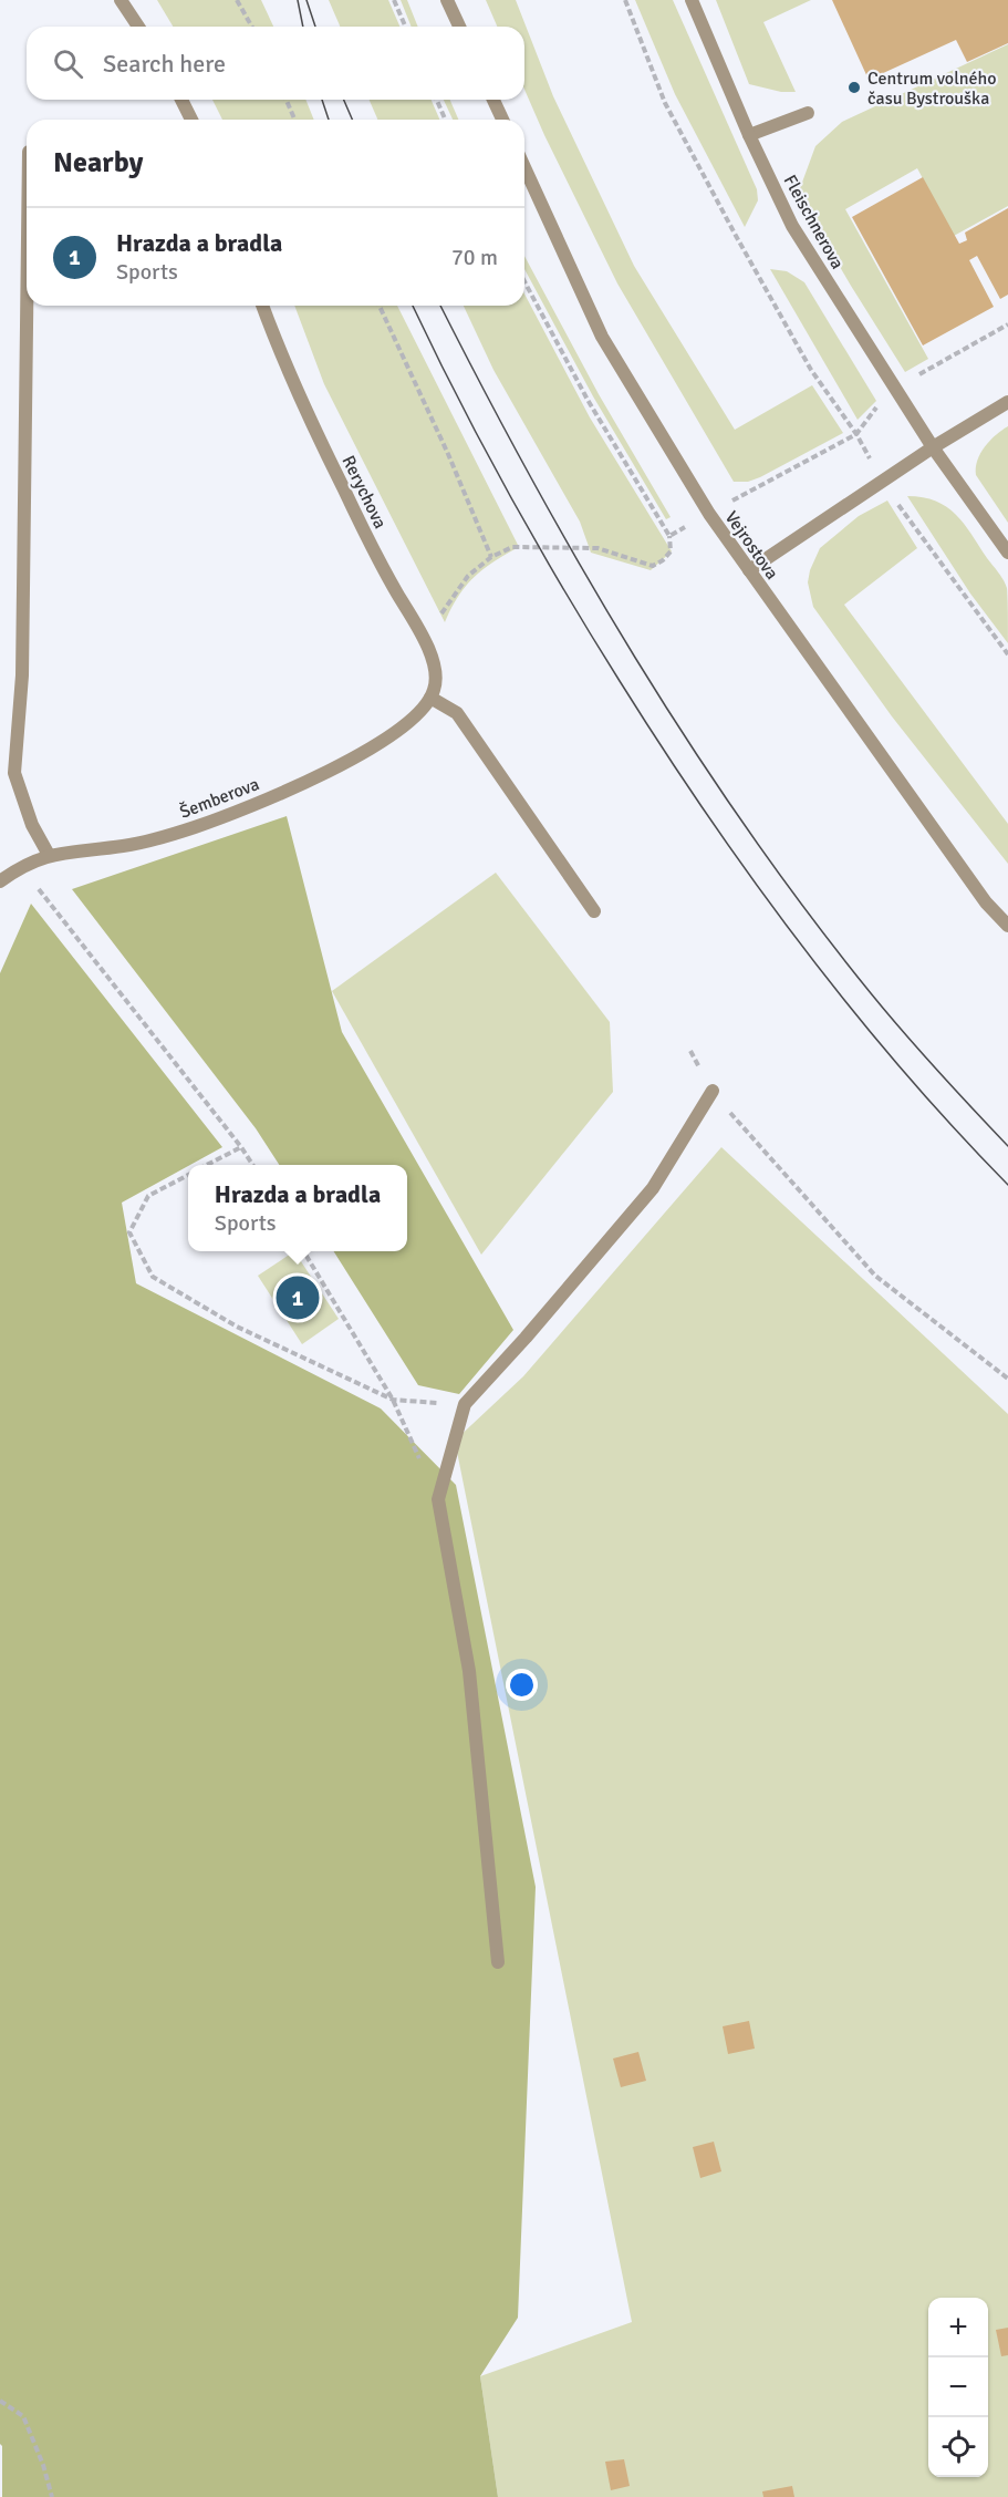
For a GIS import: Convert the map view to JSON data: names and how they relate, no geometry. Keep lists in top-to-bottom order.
{
  "streets": {
    "street": [
      "Fleischnerova",
      "Rerychova",
      "Vejrostova",
      "Šemberova"
    ]
  },
  "crossings": [
    ["Rerychova", "Šemberova"]
  ],
  "places": ["Centrum volného času Bystrouška"],
  "page": {
    "search": "Search here",
    "heading": "Nearby",
    "list": [
      {
        "mark": "1",
        "name": "Hrazda a bradla",
        "note": "Sports",
        "value": "70 m"
      }
    ],
    "popup": ["Hrazda a bradla", "Sports"],
    "pins": "1",
    "map_buttons": ["+", "−"]
  }
}
